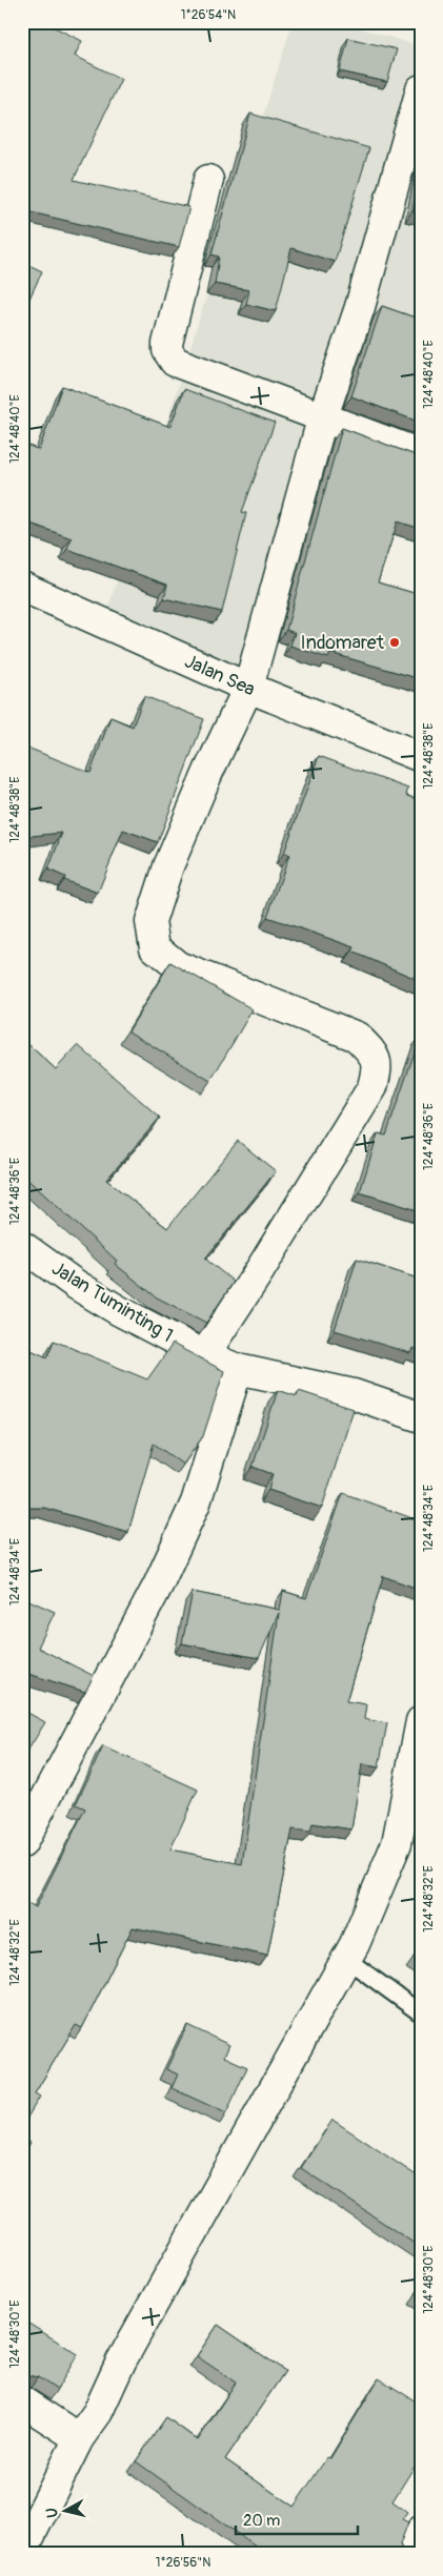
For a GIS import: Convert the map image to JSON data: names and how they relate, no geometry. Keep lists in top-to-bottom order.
{
  "streets": {
    "street": ["Jalan Sea", "Jalan Tuminting 1"]
  },
  "places": ["Indomaret"],
  "scale_bar": "20 m",
  "north": "left",
  "coordinates": [
    "1°26'54\"N",
    "124°48'40\"E",
    "124°48'38\"E",
    "124°48'36\"E",
    "124°48'34\"E",
    "124°48'32\"E",
    "124°48'30\"E",
    "1°26'56\"N"
  ]
}
